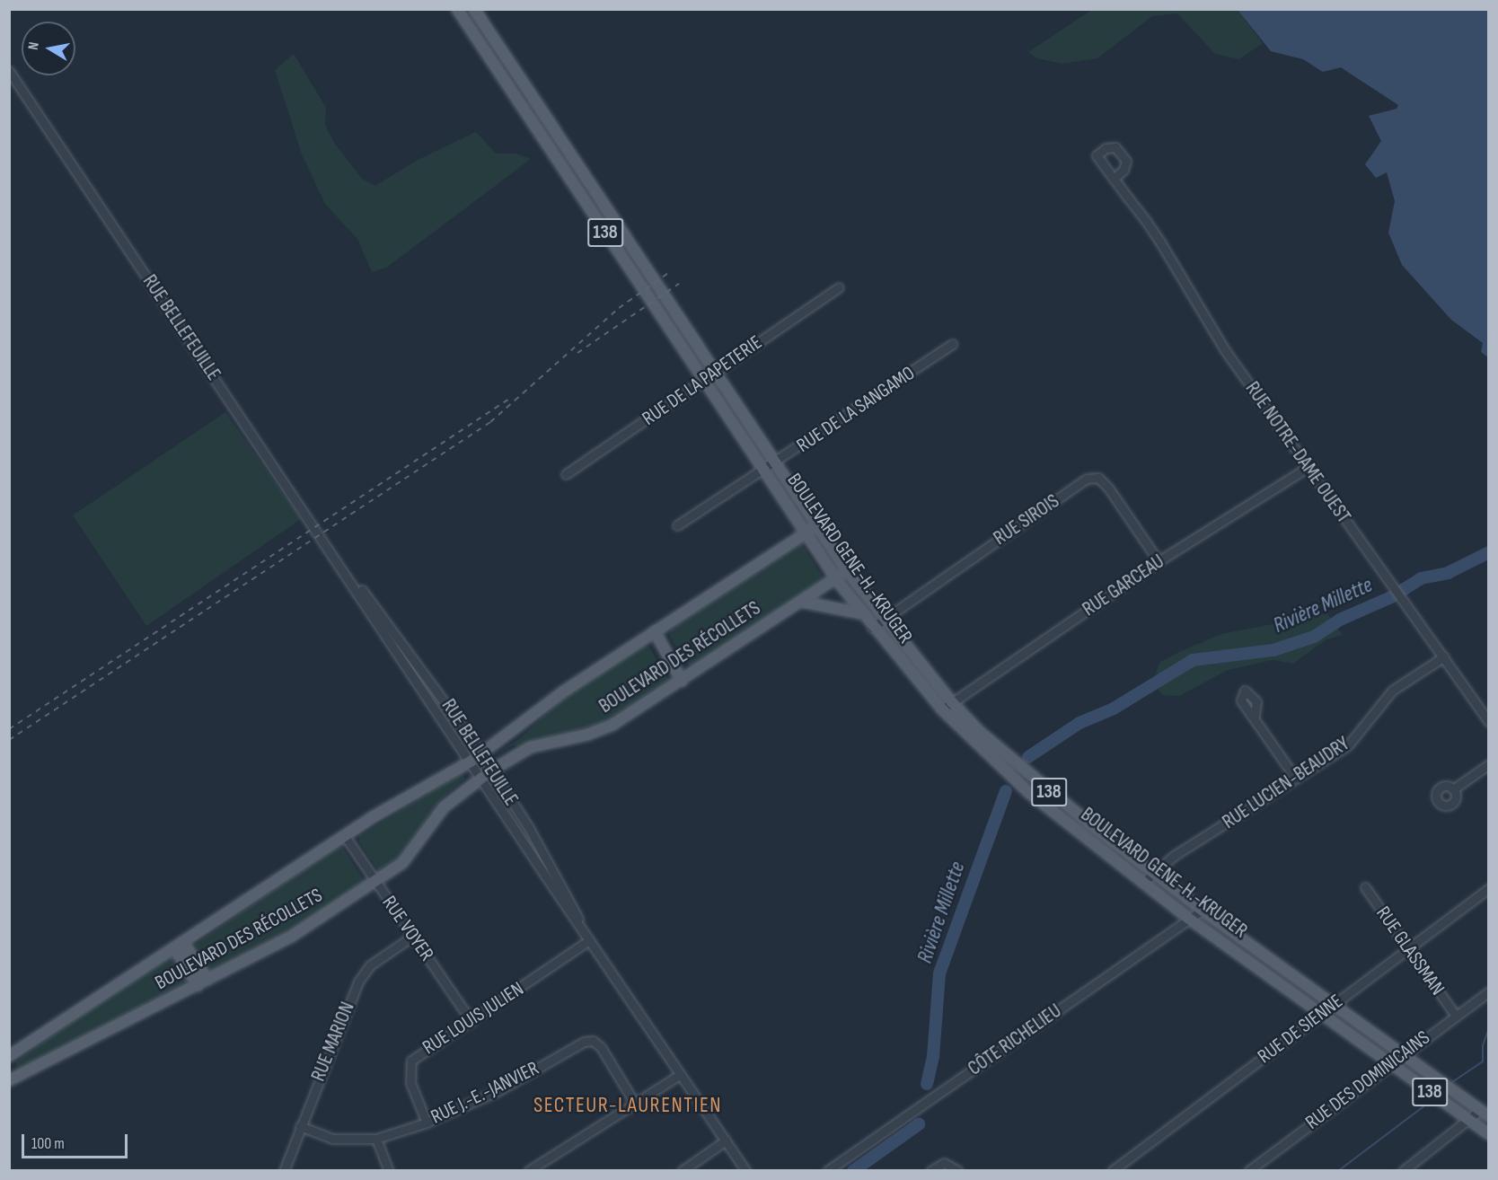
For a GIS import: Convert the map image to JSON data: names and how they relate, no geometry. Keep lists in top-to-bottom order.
{
  "streets": {
    "main road": ["138", "BOULEVARD GENE-H.-KRUGER", "BOULEVARD DES RÉCOLLETS"],
    "street": [
      "RUE BELLEFEUILLE",
      "RUE DE LA PAPETERIE",
      "RUE DE LA SANGAMO",
      "RUE NOTRE-DAME OUEST",
      "RUE SIROIS",
      "RUE GARCEAU",
      "RUE LUCIEN-BEAUDRY",
      "RUE VOYER",
      "RUE GLASSMAN",
      "RUE LOUIS JULIEN",
      "RUE DE SIENNE",
      "CÔTE RICHELIEU",
      "RUE MARION",
      "RUE DES DOMINICAINS",
      "RUE J.-E.-JANVIER"
    ]
  },
  "crossings": [
    ["RUE BELLEFEUILLE", "BOULEVARD DES RÉCOLLETS"],
    ["RUE BELLEFEUILLE", "RUE LOUIS JULIEN"],
    ["RUE DE LA PAPETERIE", "BOULEVARD GENE-H.-KRUGER"],
    ["RUE DE LA SANGAMO", "BOULEVARD GENE-H.-KRUGER"],
    ["RUE NOTRE-DAME OUEST", "RUE GARCEAU"],
    ["RUE NOTRE-DAME OUEST", "RUE LUCIEN-BEAUDRY"],
    ["RUE SIROIS", "BOULEVARD GENE-H.-KRUGER"],
    ["RUE SIROIS", "RUE GARCEAU"],
    ["BOULEVARD GENE-H.-KRUGER", "RUE GARCEAU"],
    ["BOULEVARD GENE-H.-KRUGER", "BOULEVARD DES RÉCOLLETS"],
    ["BOULEVARD GENE-H.-KRUGER", "RUE LUCIEN-BEAUDRY"],
    ["BOULEVARD GENE-H.-KRUGER", "RUE DE SIENNE"],
    ["BOULEVARD GENE-H.-KRUGER", "CÔTE RICHELIEU"],
    ["BOULEVARD GENE-H.-KRUGER", "RUE DES DOMINICAINS"],
    ["BOULEVARD DES RÉCOLLETS", "RUE VOYER"],
    ["RUE VOYER", "RUE LOUIS JULIEN"],
    ["RUE VOYER", "RUE MARION"],
    ["RUE GLASSMAN", "RUE DE SIENNE"],
    ["RUE GLASSMAN", "RUE DES DOMINICAINS"],
    ["RUE LOUIS JULIEN", "RUE J.-E.-JANVIER"],
    ["RUE MARION", "RUE J.-E.-JANVIER"]
  ],
  "districts": ["SECTEUR-LAURENTIEN"],
  "water": ["Rivière Millette"],
  "scale_bar": "100 m",
  "north": "left"
}
